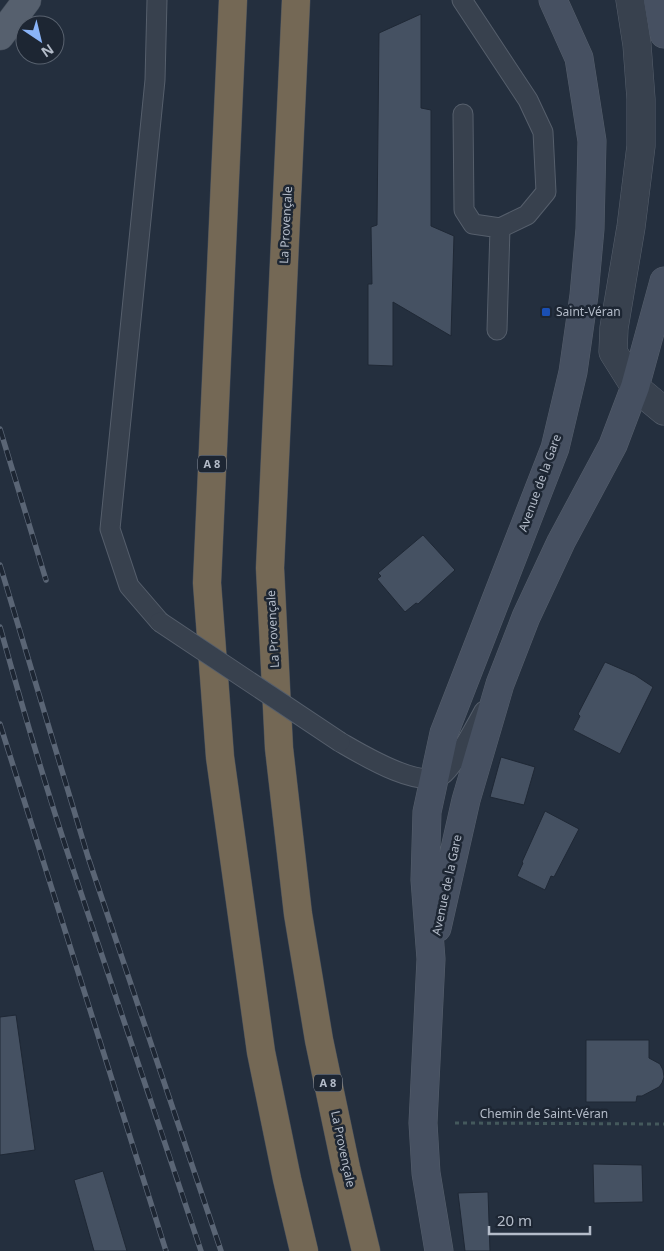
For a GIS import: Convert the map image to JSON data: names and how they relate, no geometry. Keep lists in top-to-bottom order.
{
  "streets": {
    "highway": ["La Provençale", "A 8"],
    "main road": ["Avenue de la Gare"],
    "path": ["Chemin de Saint-Véran"]
  },
  "crossings": [
    ["Avenue de la Gare", "Chemin de Saint-Véran"]
  ],
  "places": {
    "transit": ["Saint-Véran"]
  },
  "scale_bar": "20 m",
  "north": "bottom right"
}
